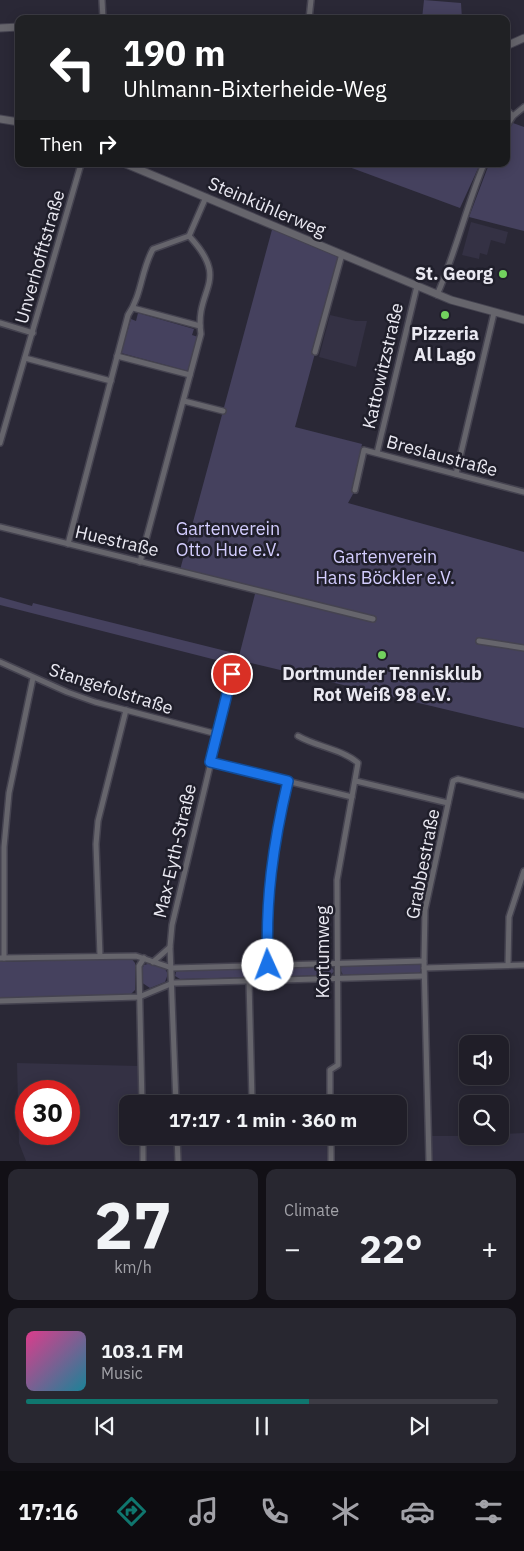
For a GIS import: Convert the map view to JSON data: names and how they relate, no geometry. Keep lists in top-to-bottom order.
{
  "streets": {
    "street": [
      "Steinkühlerweg",
      "Unverhofftstraße",
      "Kattowitzstraße",
      "Breslaustraße",
      "Huestraße",
      "Stangefolstraße",
      "Max-Eyth-Straße",
      "Grabbestraße",
      "Kortumweg"
    ]
  },
  "crossings": [
    ["Steinkühlerweg", "Kattowitzstraße"],
    ["Kattowitzstraße", "Breslaustraße"],
    ["Stangefolstraße", "Max-Eyth-Straße"]
  ],
  "parks": ["Gartenverein Otto Hue e.V.", "Gartenverein Hans Böckler e.V."],
  "places": ["St. Georg", "Pizzeria Al Lago", "Dortmunder Tennisklub Rot Weiß 98 e.V."],
  "page": {
    "turn": ["190 m", "Uhlmann-Bixterheide-Weg"],
    "then": "Then",
    "limit": "30",
    "trip": "17:17 · 1 min · 360 m",
    "tile": [
      ["27", "km/h"],
      "Climate"
    ],
    "heat": ["−", "22°", "+"],
    "song": ["103.1 FM", "Music"],
    "tabs": "17:16"
  }
}
